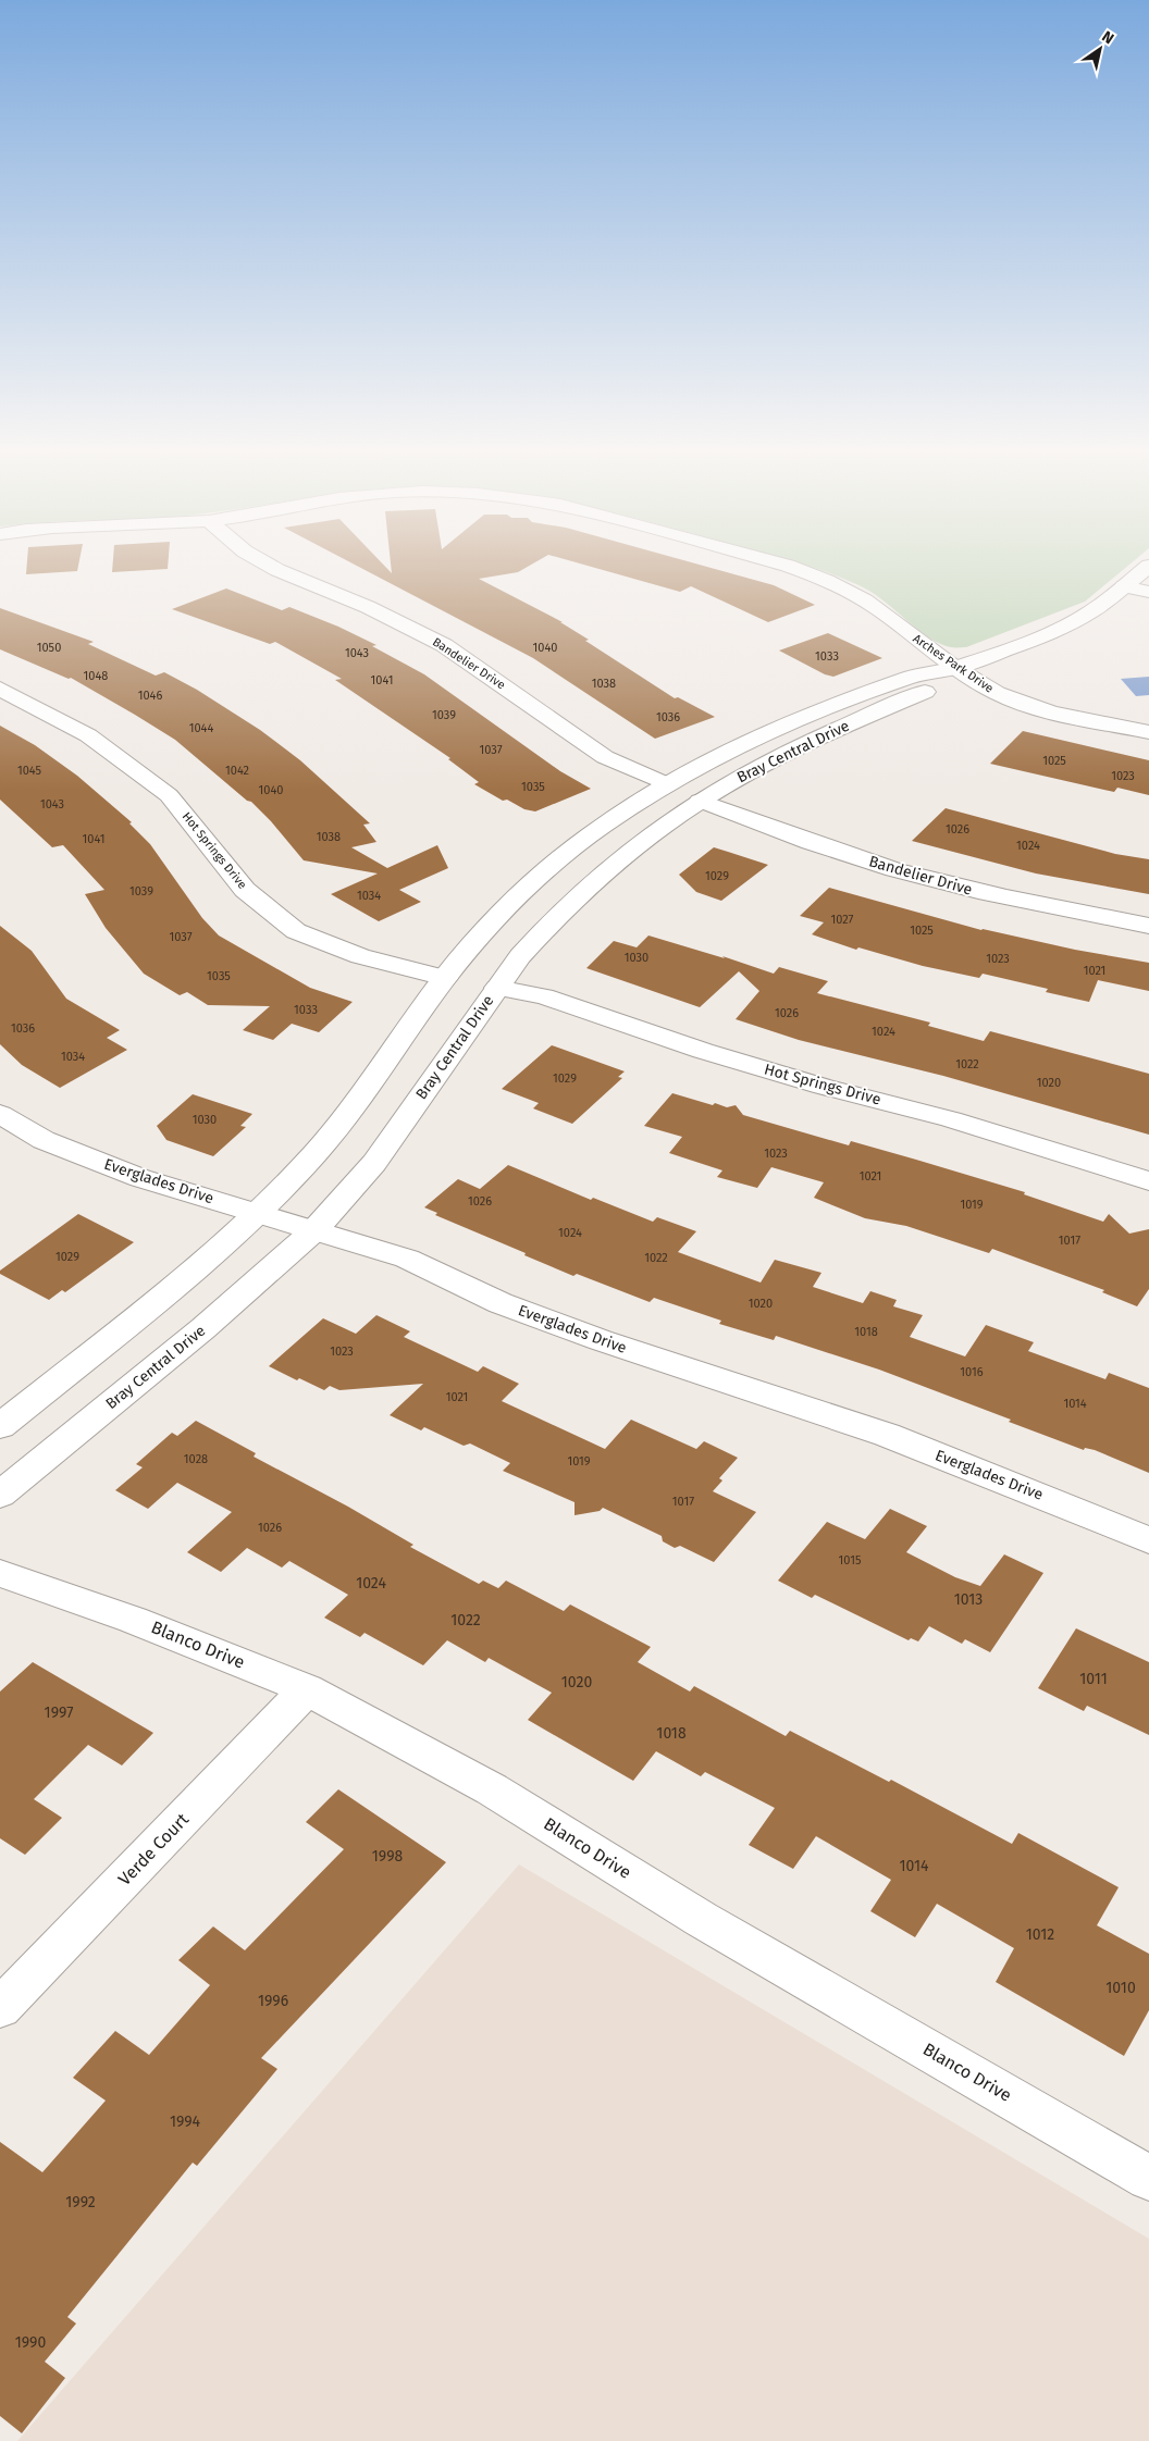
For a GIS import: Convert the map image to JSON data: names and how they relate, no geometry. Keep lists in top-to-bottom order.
{
  "streets": {
    "street": [
      "Bandelier Drive",
      "Arches Park Drive",
      "Bray Central Drive",
      "Hot Springs Drive",
      "Everglades Drive",
      "Blanco Drive",
      "Verde Court"
    ]
  },
  "crossings": [
    ["Bandelier Drive", "Bray Central Drive"],
    ["Arches Park Drive", "Bray Central Drive"],
    ["Bray Central Drive", "Hot Springs Drive"],
    ["Bray Central Drive", "Everglades Drive"],
    ["Blanco Drive", "Verde Court"]
  ],
  "house_numbers": [
    "1050",
    "1040",
    "1043",
    "1033",
    "1048",
    "1041",
    "1038",
    "1046",
    "1039",
    "1036",
    "1044",
    "1037",
    "1025",
    "1045",
    "1042",
    "1023",
    "1035",
    "1040",
    "1043",
    "1026",
    "1038",
    "1041",
    "1024",
    "1029",
    "1039",
    "1034",
    "1027",
    "1025",
    "1037",
    "1030",
    "1023",
    "1021",
    "1035",
    "1033",
    "1026",
    "1036",
    "1024",
    "1034",
    "1022",
    "1029",
    "1020",
    "1030",
    "1023",
    "1021",
    "1026",
    "1019",
    "1024",
    "1017",
    "1029",
    "1022",
    "1020",
    "1018",
    "1023",
    "1016",
    "1021",
    "1014",
    "1028",
    "1019",
    "1017",
    "1026",
    "1015",
    "1024",
    "1013",
    "1022",
    "1011",
    "1020",
    "1997",
    "1018",
    "1998",
    "1014",
    "1012",
    "1010",
    "1996",
    "1994",
    "1992",
    "1990"
  ],
  "north": "top right"
}
